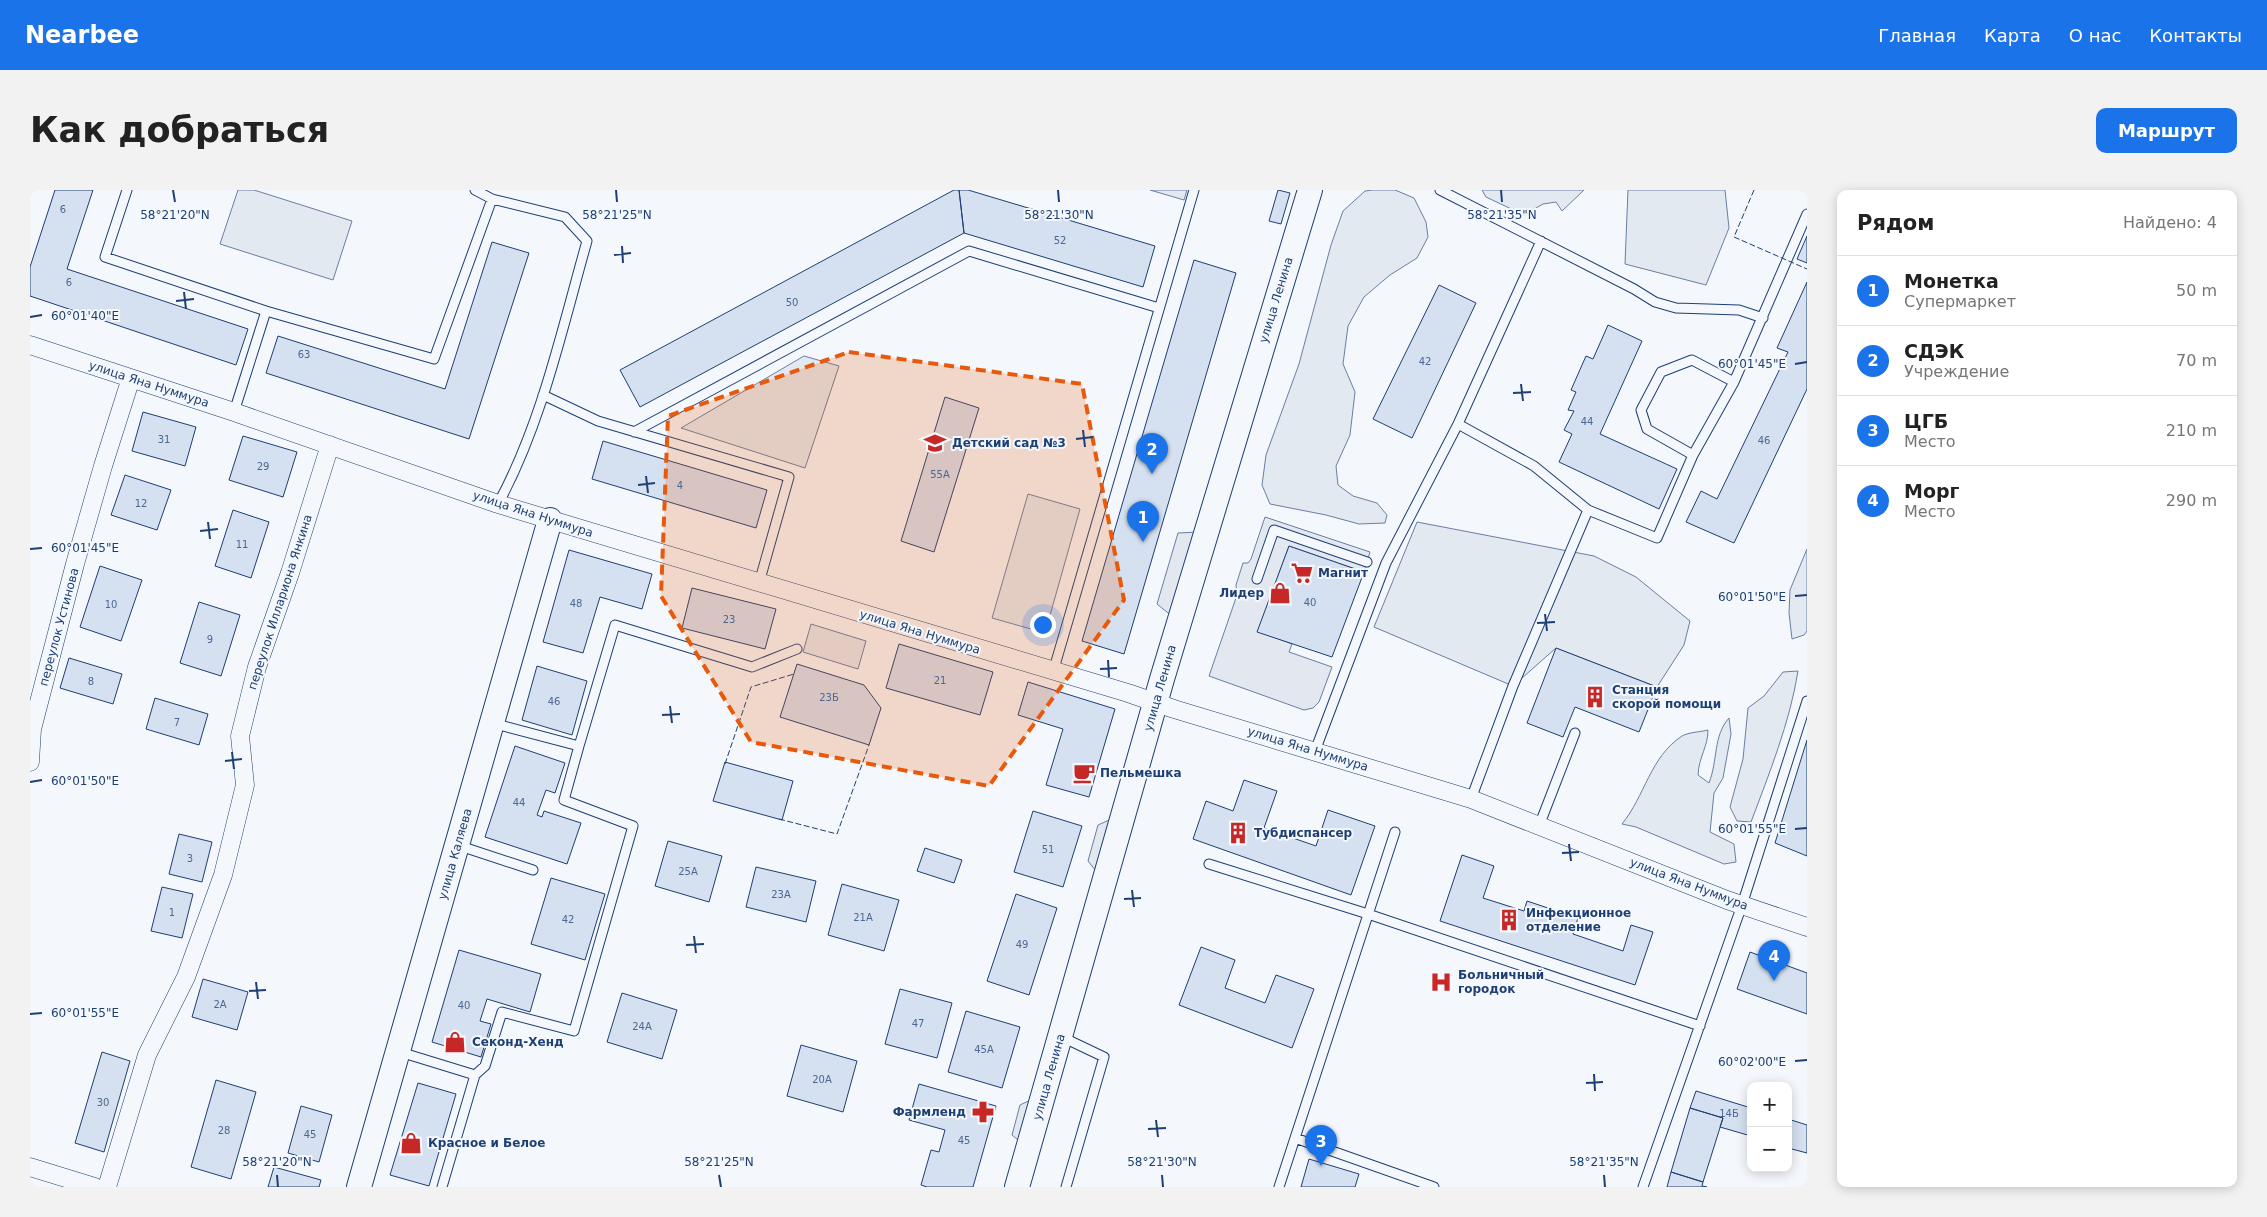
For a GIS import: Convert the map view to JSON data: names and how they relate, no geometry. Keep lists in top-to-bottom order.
{
  "streets": {
    "main road": ["улица Ленина", "улица Каляева"],
    "street": ["улица Яна Нуммура", "переулок Иллариона Янкина", "переулок Устинова"]
  },
  "crossings": [
    ["улица Ленина", "улица Яна Нуммура"],
    ["улица Яна Нуммура", "переулок Иллариона Янкина"],
    ["улица Яна Нуммура", "переулок Устинова"],
    ["улица Яна Нуммура", "улица Каляева"]
  ],
  "places": {
    "school or university": ["Детский сад №3"],
    "supermarket": ["Магнит"],
    "shop": ["Лидер", "Секонд-Хенд", "Красное и Белое"],
    "building": ["Станция скорой помощи", "Тубдиспансер", "Инфекционное отделение"],
    "cafe": ["Пельмешка"],
    "hospital": ["Больничный городок"],
    "pharmacy": ["Фармленд"]
  },
  "house_numbers": [
    "6",
    "52",
    "6",
    "50",
    "63",
    "42",
    "44",
    "31",
    "46",
    "29",
    "55А",
    "4",
    "12",
    "11",
    "40",
    "48",
    "10",
    "23",
    "9",
    "21",
    "8",
    "23Б",
    "46",
    "7",
    "44",
    "51",
    "3",
    "25А",
    "23А",
    "1",
    "21А",
    "42",
    "49",
    "2А",
    "40",
    "47",
    "24А",
    "45А",
    "20А",
    "30",
    "14Б",
    "28",
    "45",
    "45"
  ],
  "page": {
    "header": "Nearbee",
    "nav": [
      "Главная",
      "Карта",
      "О нас",
      "Контакты"
    ],
    "buttons": "Маршрут",
    "title": "Как добраться",
    "heading": ["Рядом", "Найдено: 4"],
    "list": [
      {
        "mark": "1",
        "name": "Монетка",
        "note": "Супермаркет",
        "value": "50 m"
      },
      {
        "mark": "2",
        "name": "СДЭК",
        "note": "Учреждение",
        "value": "70 m"
      },
      {
        "mark": "3",
        "name": "ЦГБ",
        "note": "Место",
        "value": "210 m"
      },
      {
        "mark": "4",
        "name": "Морг",
        "note": "Место",
        "value": "290 m"
      }
    ],
    "pins": [
      "2",
      "1",
      "4",
      "3"
    ],
    "map_buttons": ["+", "−"]
  },
  "coordinates": [
    "58°21'20\"N",
    "58°21'25\"N",
    "58°21'30\"N",
    "58°21'35\"N",
    "60°01'40\"E",
    "60°01'45\"E",
    "60°01'50\"E",
    "60°01'55\"E",
    "60°02'00\"E"
  ]
}
